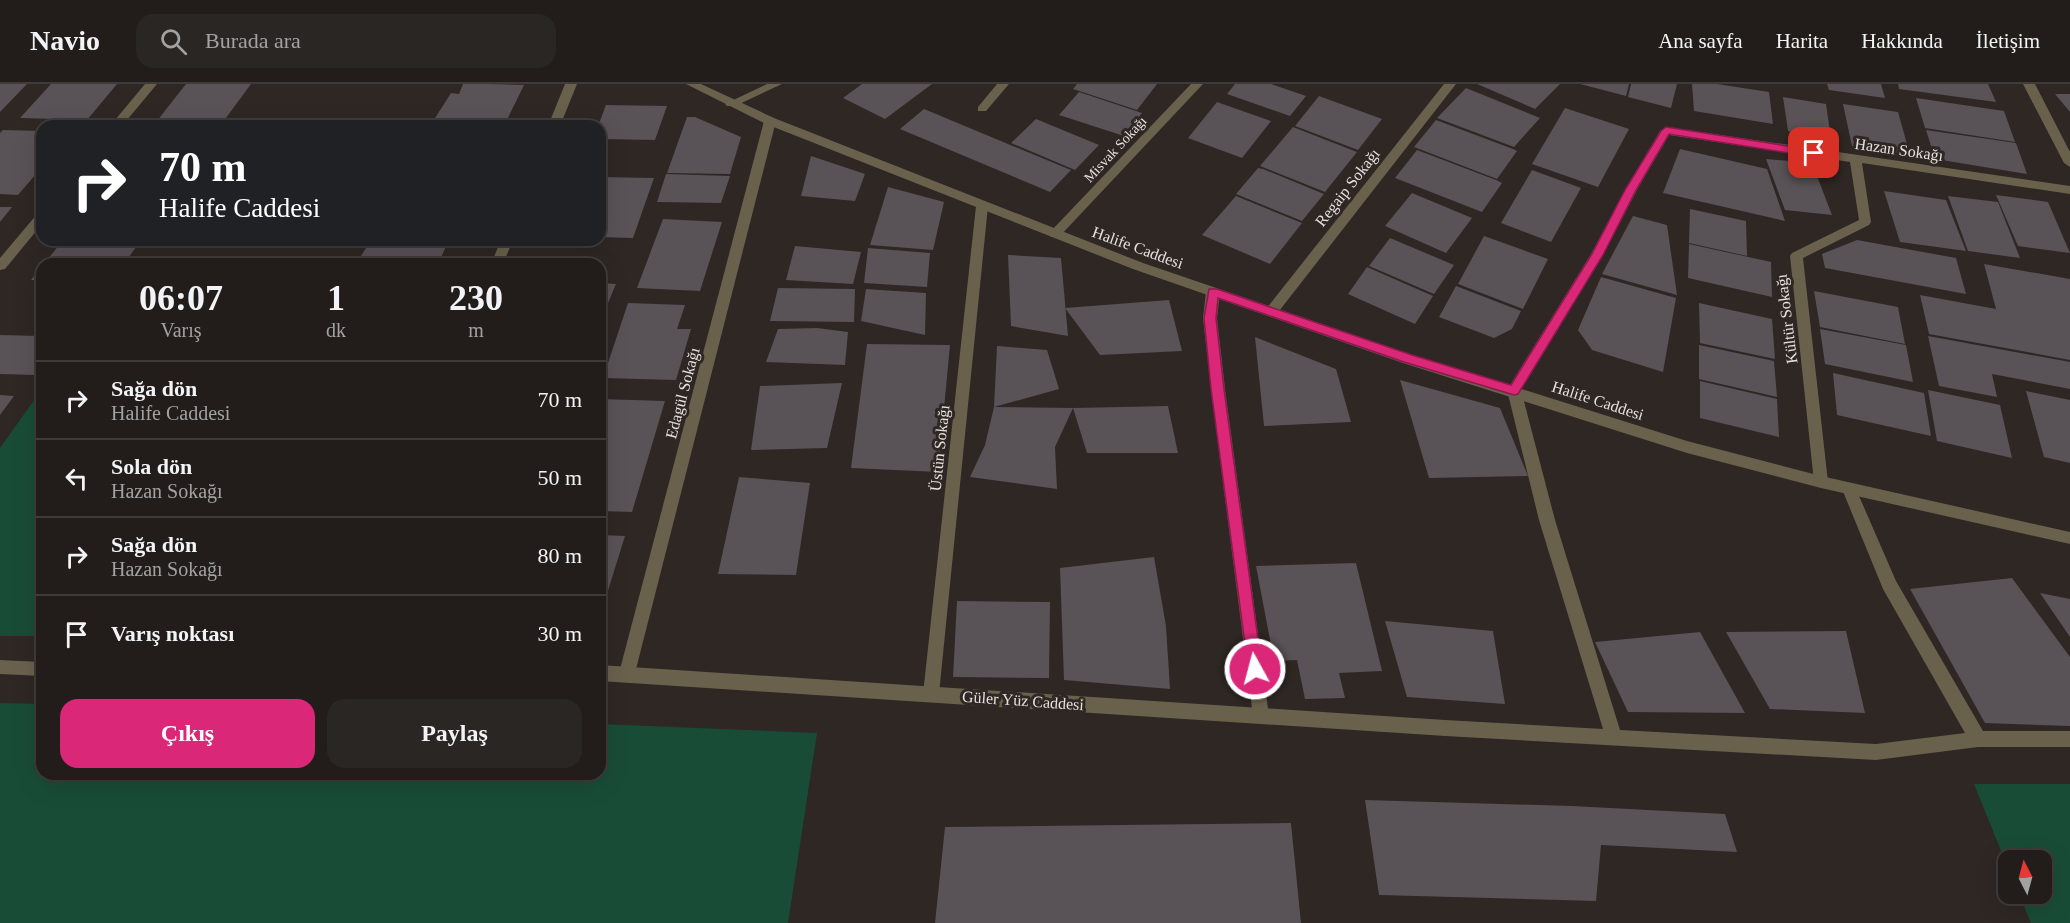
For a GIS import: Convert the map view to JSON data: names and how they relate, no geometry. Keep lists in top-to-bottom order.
{
  "streets": {
    "street": [
      "Misvak Sokağı",
      "Hazan Sokağı",
      "Regaip Sokağı",
      "Halife Caddesi",
      "Kültür Sokağı",
      "Edagül Sokağı",
      "Üstün Sokağı",
      "Güler Yüz Caddesi"
    ]
  },
  "crossings": [
    ["Misvak Sokağı", "Halife Caddesi"],
    ["Hazan Sokağı", "Halife Caddesi"],
    ["Hazan Sokağı", "Kültür Sokağı"],
    ["Regaip Sokağı", "Halife Caddesi"],
    ["Halife Caddesi", "Kültür Sokağı"],
    ["Halife Caddesi", "Edagül Sokağı"],
    ["Halife Caddesi", "Üstün Sokağı"],
    ["Edagül Sokağı", "Güler Yüz Caddesi"],
    ["Üstün Sokağı", "Güler Yüz Caddesi"]
  ],
  "north": "top",
  "page": {
    "header": "Navio",
    "search": "Burada ara",
    "nav": [
      "Ana sayfa",
      "Harita",
      "Hakkında",
      "İletişim"
    ],
    "turn": ["70 m", "Halife Caddesi"],
    "eta": [
      "06:07",
      "Varış",
      "1",
      "dk",
      "230",
      "m"
    ],
    "list": [
      {
        "name": "Sağa dön",
        "note": "Halife Caddesi",
        "value": "70 m"
      },
      {
        "name": "Sola dön",
        "note": "Hazan Sokağı",
        "value": "50 m"
      },
      {
        "name": "Sağa dön",
        "note": "Hazan Sokağı",
        "value": "80 m"
      },
      {
        "name": "Varış noktası",
        "value": "30 m"
      }
    ],
    "buttons": ["Çıkış", "Paylaş"]
  }
}
